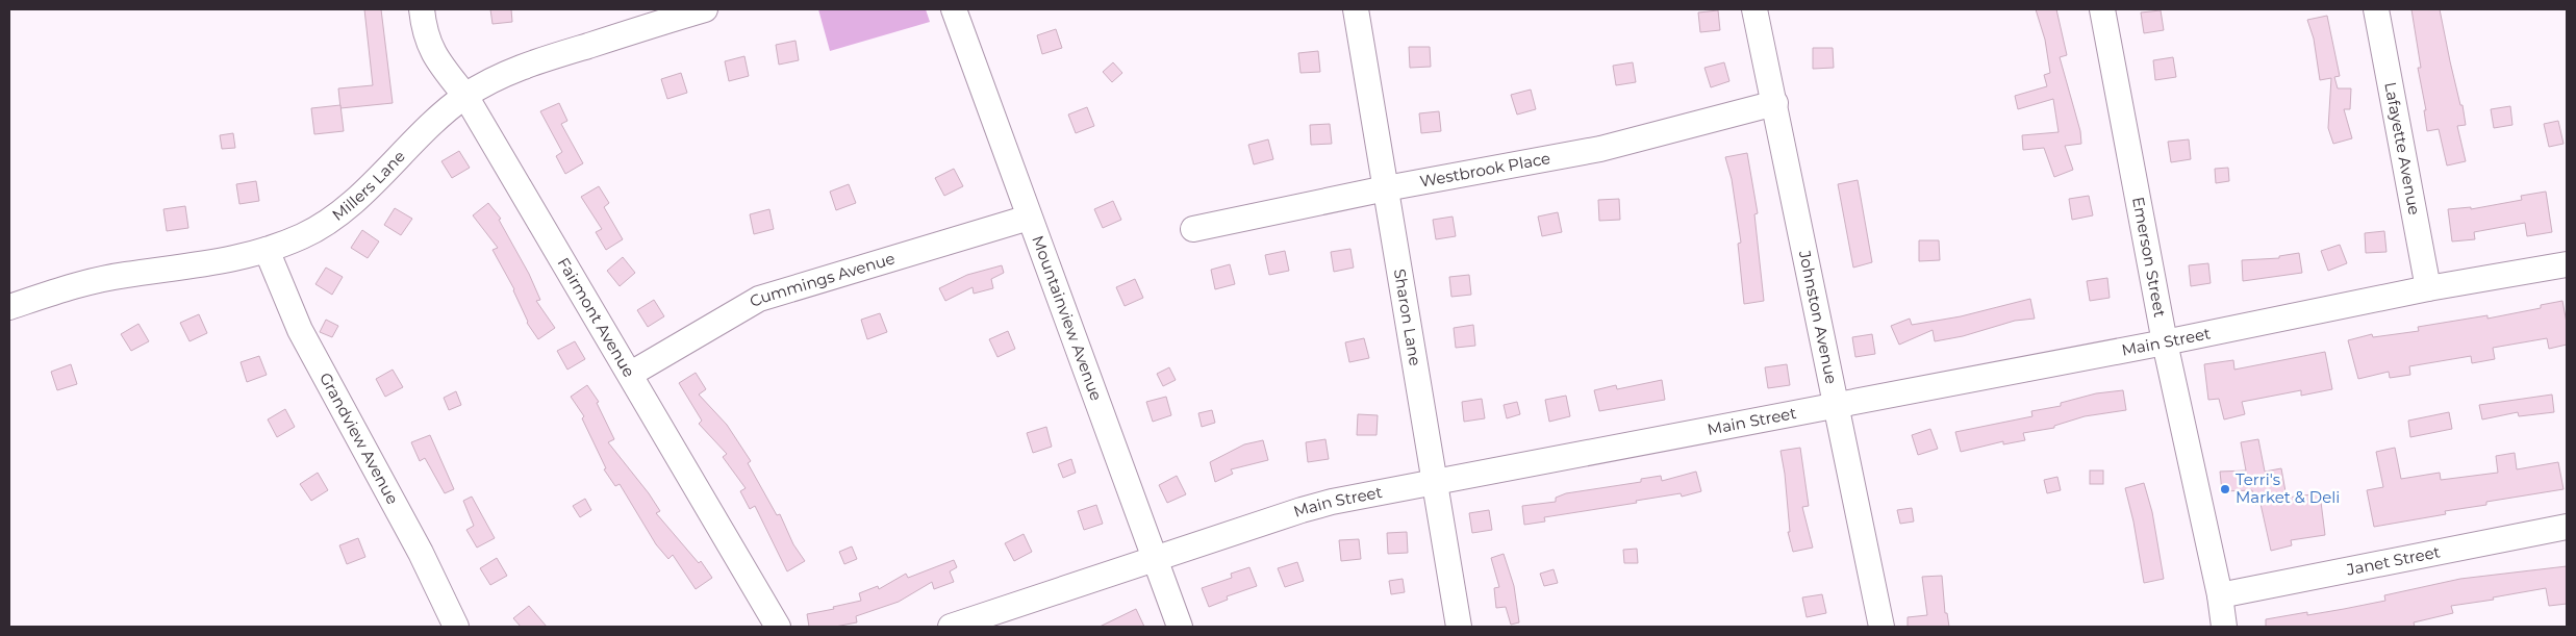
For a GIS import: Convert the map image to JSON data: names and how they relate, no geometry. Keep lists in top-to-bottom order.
{
  "streets": {
    "street": [
      "Lafayette Avenue",
      "Westbrook Place",
      "Millers Lane",
      "Emerson Street",
      "Cummings Avenue",
      "Fairmont Avenue",
      "Sharon Lane",
      "Mountainview Avenue",
      "Johnston Avenue",
      "Main Street",
      "Grandview Avenue",
      "Janet Street"
    ]
  },
  "crossings": [
    ["Lafayette Avenue", "Main Street"],
    ["Westbrook Place", "Sharon Lane"],
    ["Westbrook Place", "Johnston Avenue"],
    ["Millers Lane", "Fairmont Avenue"],
    ["Millers Lane", "Grandview Avenue"],
    ["Emerson Street", "Main Street"],
    ["Emerson Street", "Janet Street"],
    ["Cummings Avenue", "Fairmont Avenue"],
    ["Cummings Avenue", "Mountainview Avenue"],
    ["Sharon Lane", "Main Street"],
    ["Mountainview Avenue", "Main Street"],
    ["Johnston Avenue", "Main Street"]
  ],
  "places": ["Terri's Market & Deli"]
}
